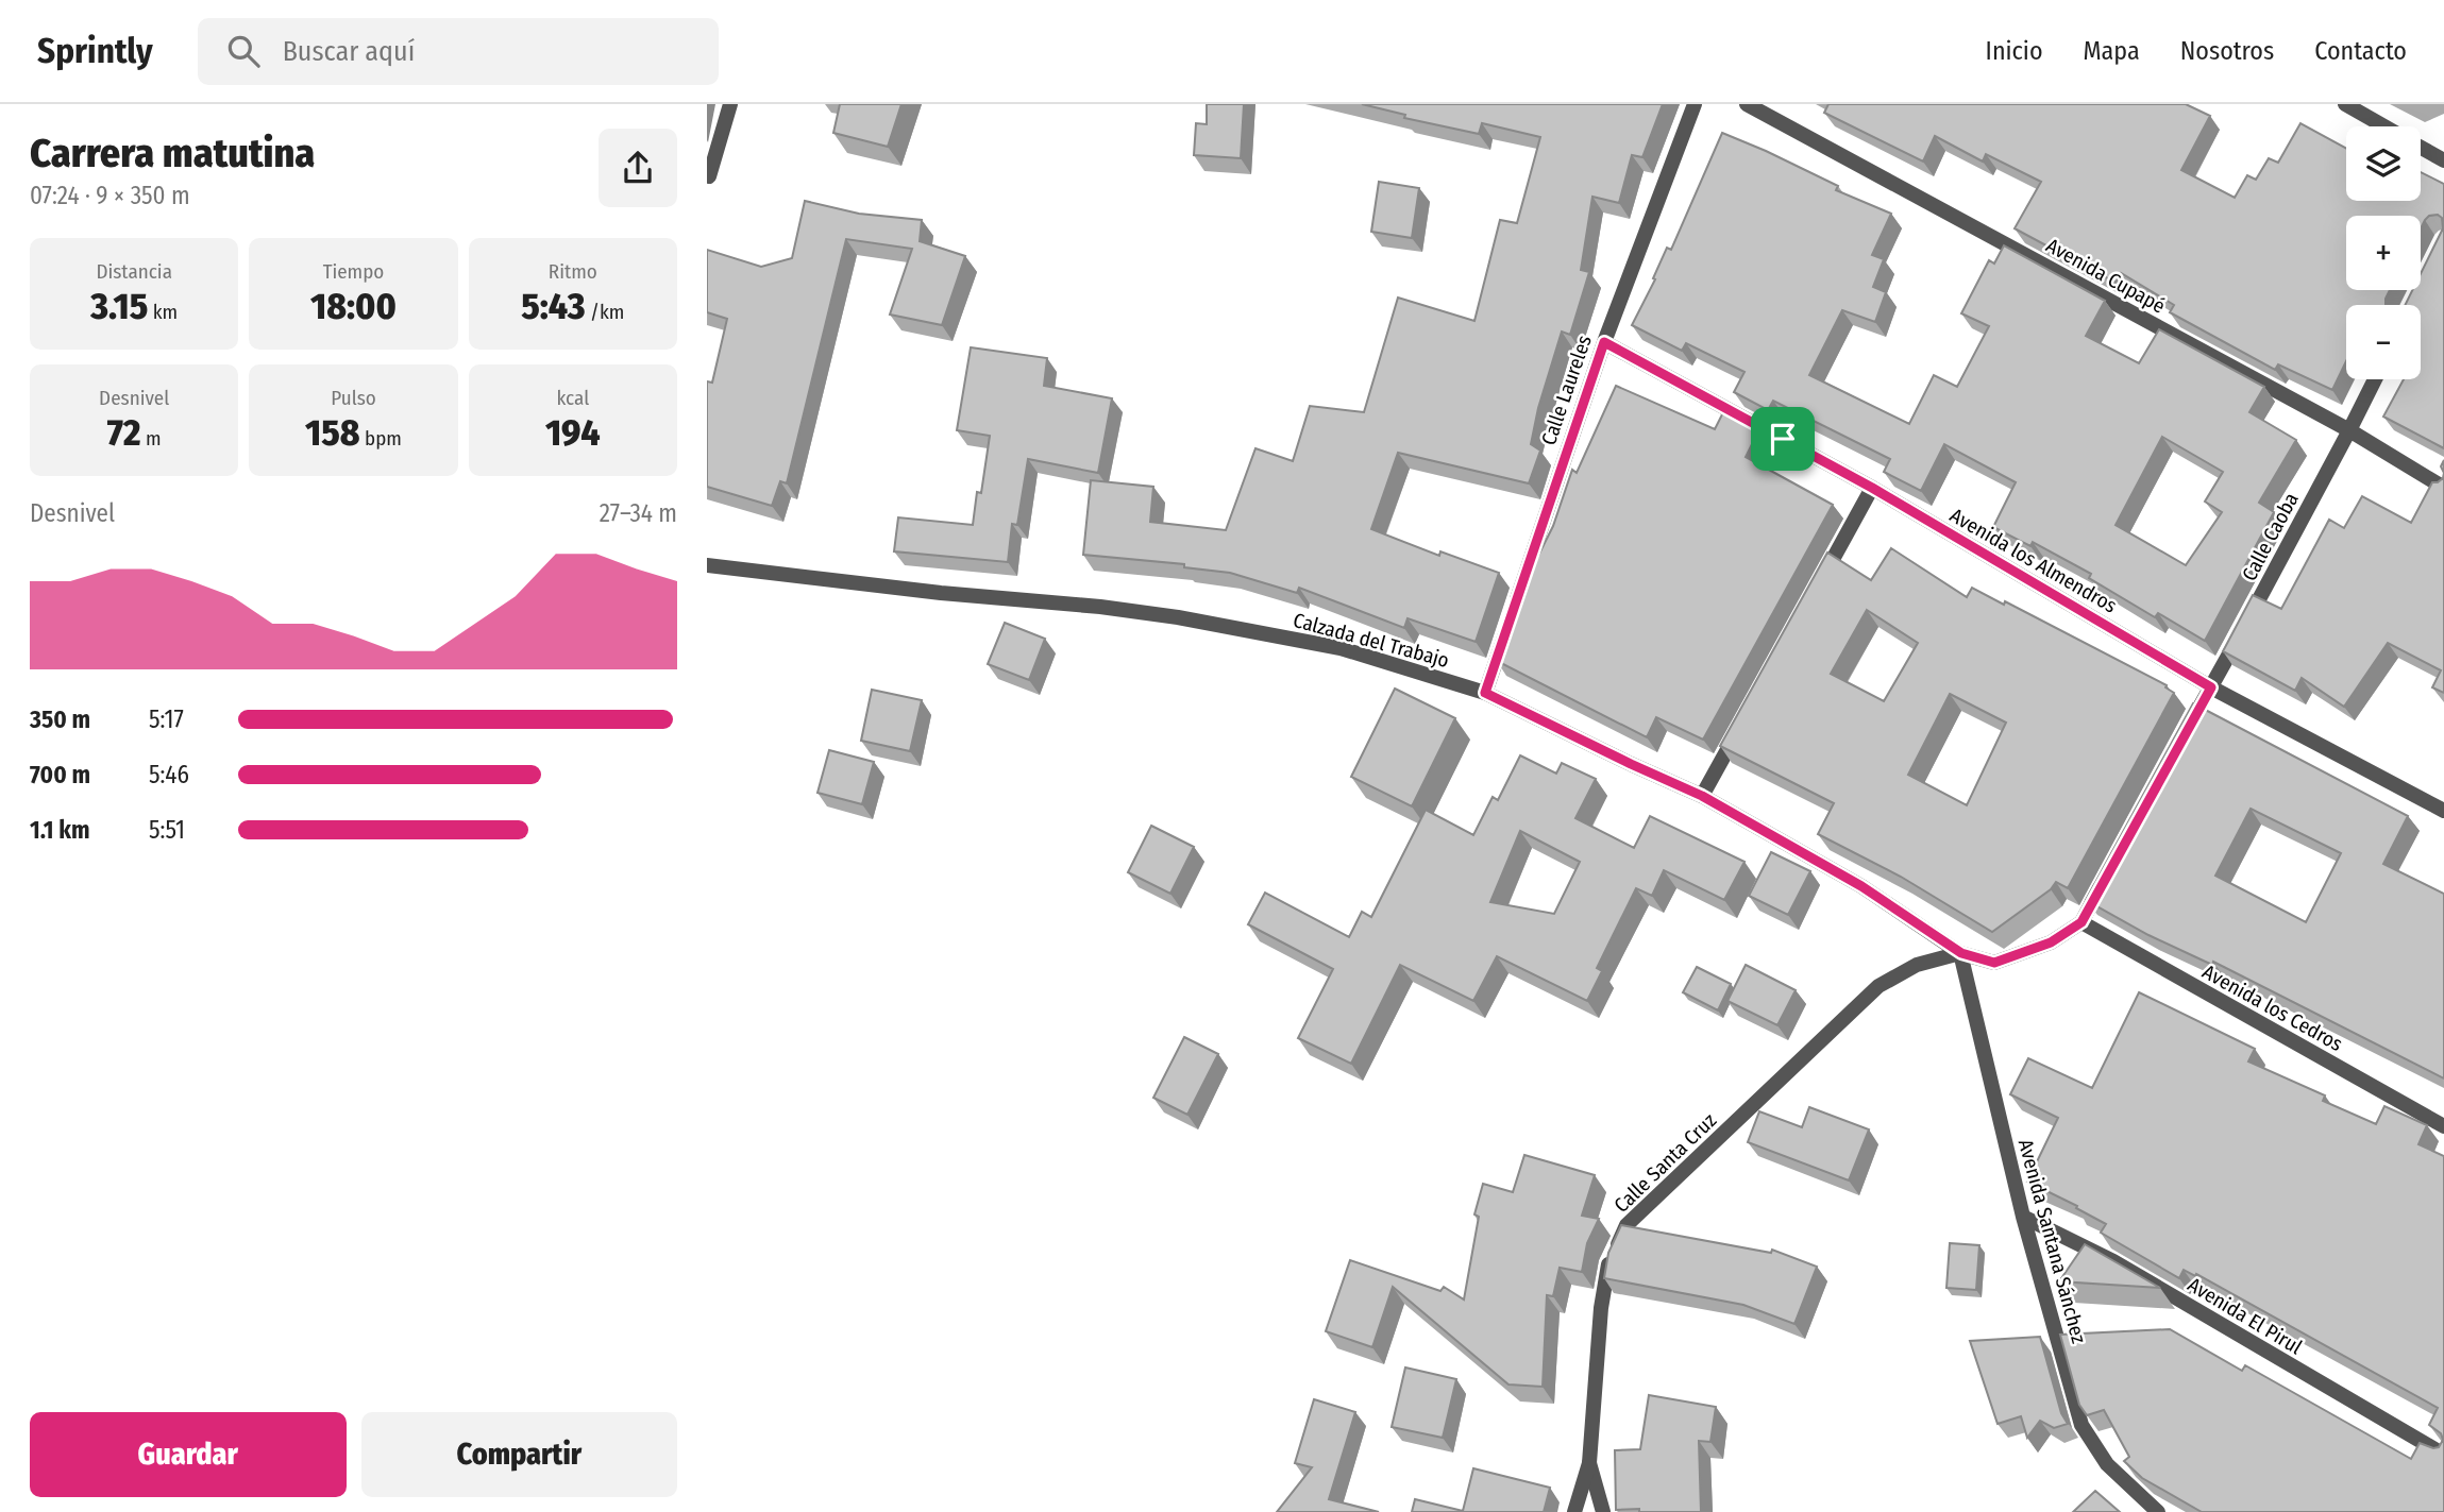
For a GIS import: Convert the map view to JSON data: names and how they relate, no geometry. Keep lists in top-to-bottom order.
{
  "streets": {
    "street": [
      "Avenida Cupapé",
      "Calle Laureles",
      "Calle Caoba",
      "Avenida los Almendros",
      "Calzada del Trabajo",
      "Avenida los Cedros",
      "Calle Santa Cruz",
      "Avenida Santana Sánchez",
      "Avenida El Pirul"
    ]
  },
  "crossings": [
    ["Avenida Cupapé", "Calle Caoba"],
    ["Calle Laureles", "Avenida los Almendros"],
    ["Calle Laureles", "Calzada del Trabajo"],
    ["Calle Caoba", "Avenida los Almendros"],
    ["Calzada del Trabajo", "Calle Santa Cruz"],
    ["Calzada del Trabajo", "Avenida Santana Sánchez"],
    ["Calle Santa Cruz", "Avenida Santana Sánchez"],
    ["Avenida Santana Sánchez", "Avenida El Pirul"]
  ],
  "page": {
    "header": "Sprintly",
    "search": "Buscar aquí",
    "nav": [
      "Inicio",
      "Mapa",
      "Nosotros",
      "Contacto"
    ],
    "heading": ["Carrera matutina", "07:24 · 9 × 350 m"],
    "map_buttons": ["+", "−"],
    "stats": [
      ["Distancia", "3.15 km"],
      ["Tiempo", "18:00"],
      ["Ritmo", "5:43 /km"],
      ["Desnivel", "72 m"],
      ["Pulso", "158 bpm"],
      ["kcal", "194"]
    ],
    "chart": ["Desnivel", "27–34 m"],
    "list": [
      {
        "name": "350 m",
        "note": "5:17"
      },
      {
        "name": "700 m",
        "note": "5:46"
      },
      {
        "name": "1.1 km",
        "note": "5:51"
      }
    ],
    "buttons": ["Guardar", "Compartir"]
  }
}
